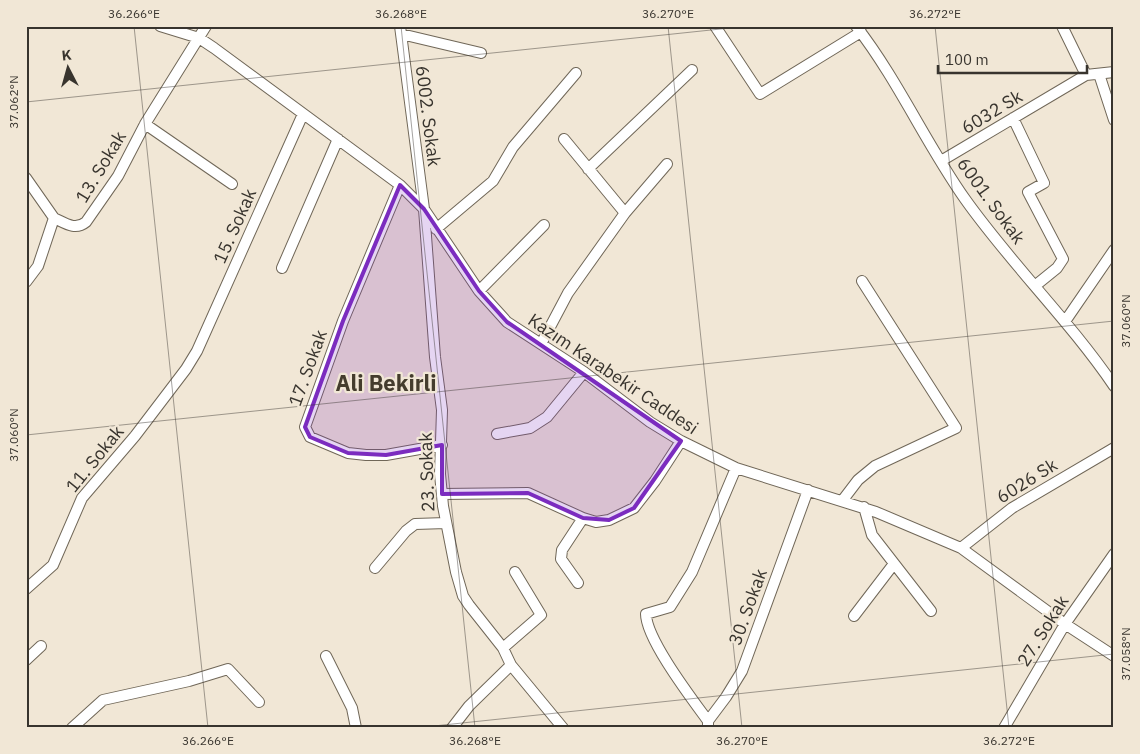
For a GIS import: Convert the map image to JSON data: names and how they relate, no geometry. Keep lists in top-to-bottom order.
{
  "streets": {
    "street": [
      "6032 Sk",
      "6002. Sokak",
      "13. Sokak",
      "6001. Sokak",
      "15. Sokak",
      "17. Sokak",
      "Kazım Karabekir Caddesi",
      "11. Sokak",
      "23. Sokak",
      "6026 Sk",
      "30. Sokak",
      "27. Sokak"
    ]
  },
  "crossings": [
    ["6032 Sk", "6001. Sokak"],
    ["6002. Sokak", "Kazım Karabekir Caddesi"],
    ["6002. Sokak", "23. Sokak"],
    ["13. Sokak", "Kazım Karabekir Caddesi"],
    ["15. Sokak", "Kazım Karabekir Caddesi"],
    ["15. Sokak", "11. Sokak"],
    ["17. Sokak", "Kazım Karabekir Caddesi"],
    ["17. Sokak", "23. Sokak"],
    ["Kazım Karabekir Caddesi", "23. Sokak"],
    ["Kazım Karabekir Caddesi", "6026 Sk"],
    ["Kazım Karabekir Caddesi", "30. Sokak"],
    ["Kazım Karabekir Caddesi", "27. Sokak"]
  ],
  "districts": ["Ali Bekirli"],
  "scale_bar": "100 m",
  "north": "top",
  "coordinates": [
    "36.266°E",
    "36.268°E",
    "36.270°E",
    "36.272°E",
    "37.062°N",
    "37.060°N",
    "37.058°N"
  ]
}
